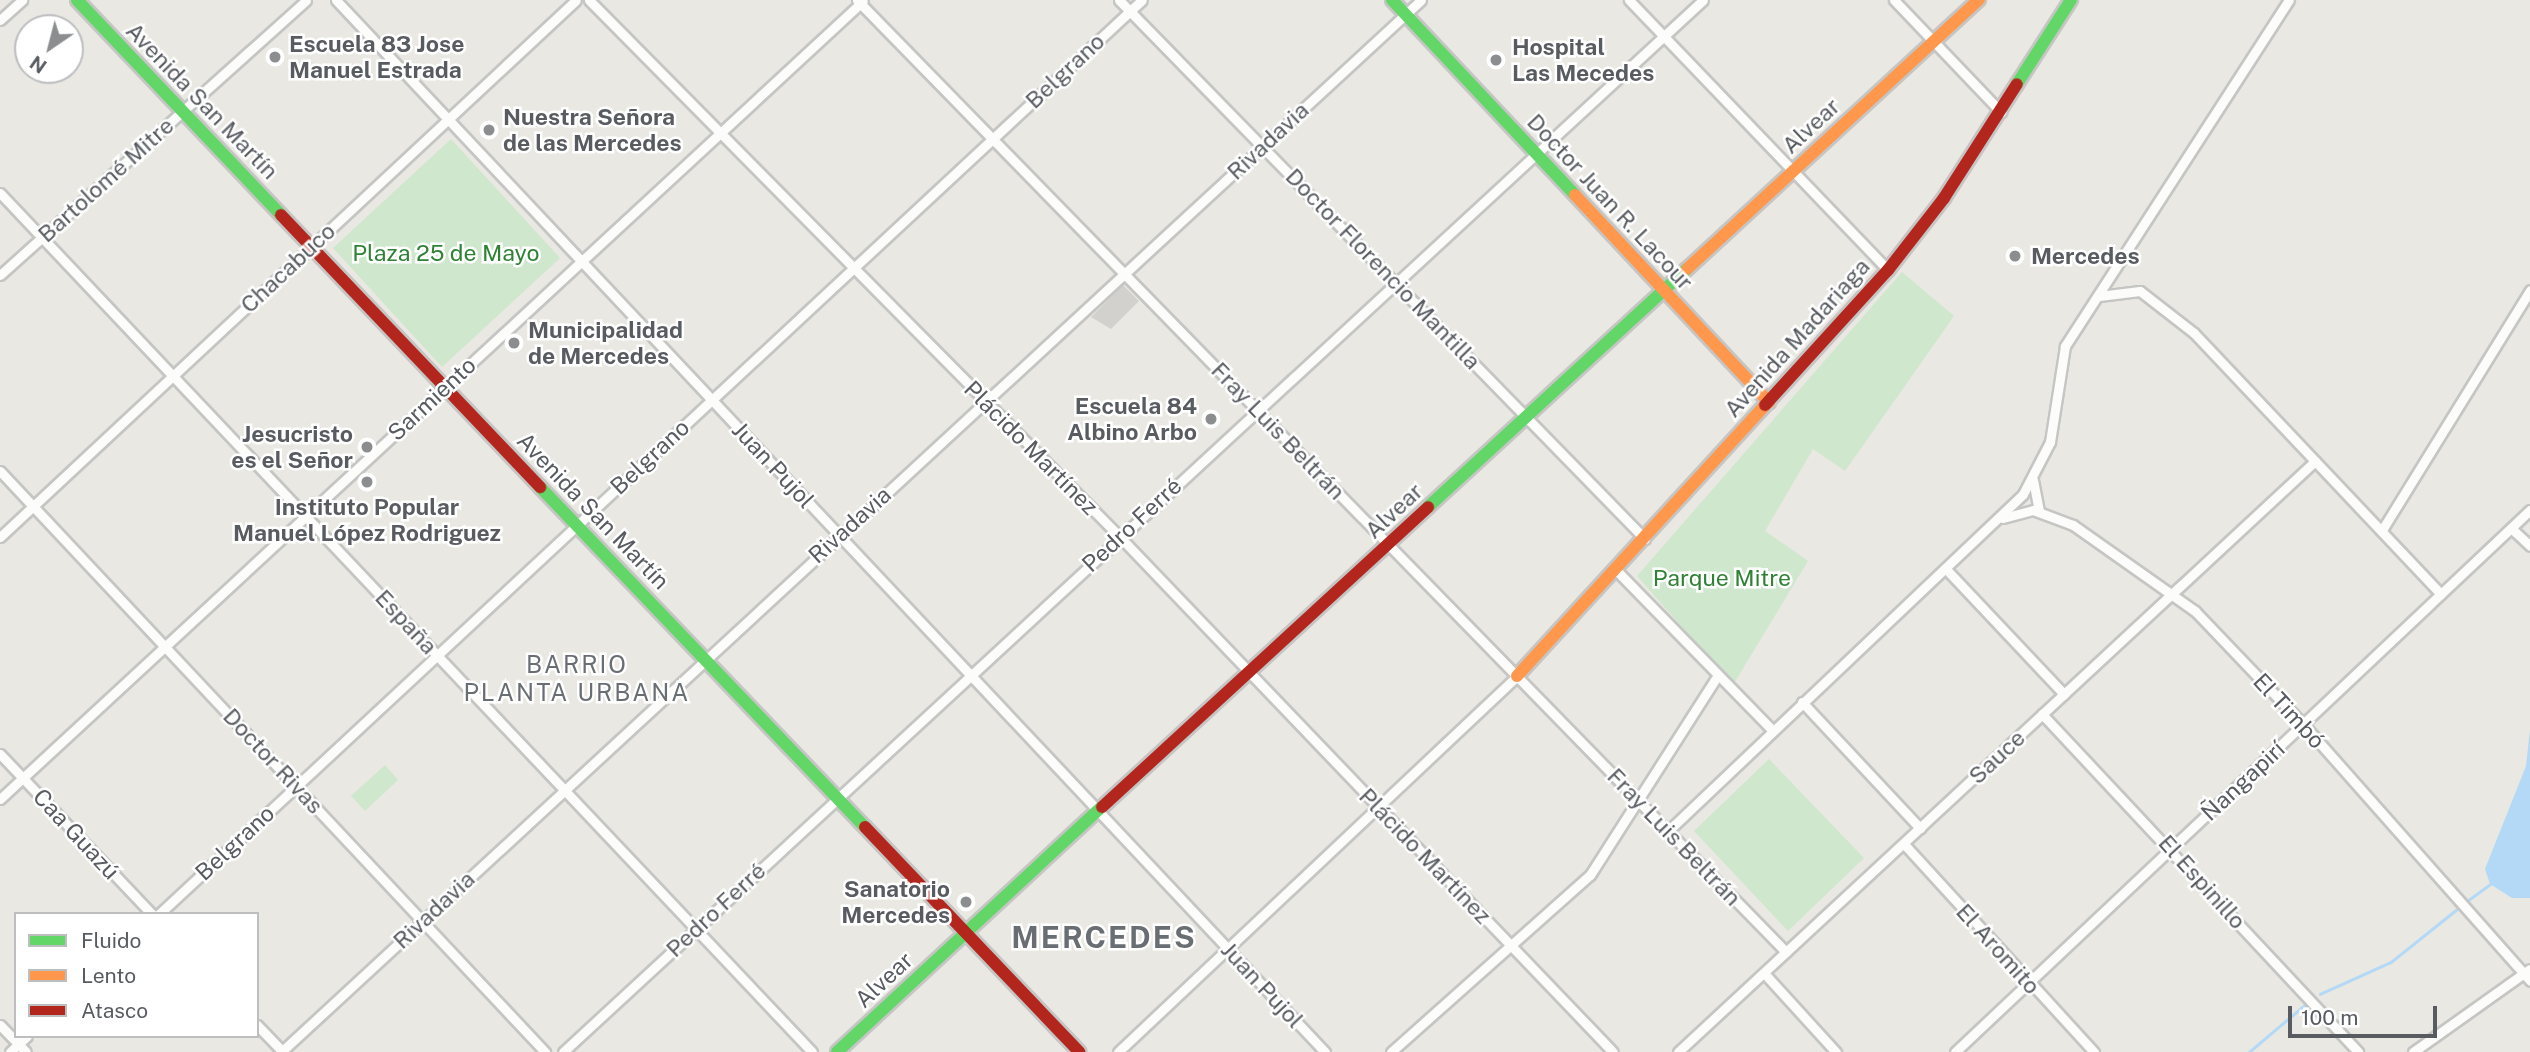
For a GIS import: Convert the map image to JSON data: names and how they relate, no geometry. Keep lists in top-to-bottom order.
{
  "streets": {
    "street": [
      "Belgrano",
      "Avenida San Martín",
      "Alvear",
      "Rivadavia",
      "Bartolomé Mitre",
      "Doctor Juan R. Lacour",
      "Chacabuco",
      "Doctor Florencio Mantilla",
      "Avenida Madariaga",
      "Sarmiento",
      "Fray Luis Beltrán",
      "Plácido Martínez",
      "Juan Pujol",
      "Pedro Ferré",
      "España",
      "El Timbó",
      "Sauce",
      "Doctor Rivas",
      "Ñangapirí",
      "Caa Guazú",
      "El Espinillo",
      "El Aromito"
    ]
  },
  "crossings": [
    ["Belgrano", "Avenida San Martín"],
    ["Belgrano", "Doctor Florencio Mantilla"],
    ["Belgrano", "Fray Luis Beltrán"],
    ["Belgrano", "Plácido Martínez"],
    ["Belgrano", "Juan Pujol"],
    ["Belgrano", "España"],
    ["Belgrano", "Doctor Rivas"],
    ["Avenida San Martín", "Alvear"],
    ["Avenida San Martín", "Rivadavia"],
    ["Avenida San Martín", "Bartolomé Mitre"],
    ["Avenida San Martín", "Chacabuco"],
    ["Avenida San Martín", "Sarmiento"],
    ["Avenida San Martín", "Pedro Ferré"],
    ["Alvear", "Doctor Juan R. Lacour"],
    ["Alvear", "Doctor Florencio Mantilla"],
    ["Alvear", "Fray Luis Beltrán"],
    ["Alvear", "Plácido Martínez"],
    ["Alvear", "Juan Pujol"],
    ["Rivadavia", "Doctor Juan R. Lacour"],
    ["Rivadavia", "Doctor Florencio Mantilla"],
    ["Rivadavia", "Fray Luis Beltrán"],
    ["Rivadavia", "Plácido Martínez"],
    ["Rivadavia", "Juan Pujol"],
    ["Rivadavia", "España"],
    ["Rivadavia", "Doctor Rivas"],
    ["Bartolomé Mitre", "España"],
    ["Doctor Juan R. Lacour", "Avenida Madariaga"],
    ["Doctor Juan R. Lacour", "Pedro Ferré"],
    ["Chacabuco", "Juan Pujol"],
    ["Chacabuco", "España"],
    ["Chacabuco", "Doctor Rivas"],
    ["Doctor Florencio Mantilla", "Avenida Madariaga"],
    ["Doctor Florencio Mantilla", "Pedro Ferré"],
    ["Avenida Madariaga", "Fray Luis Beltrán"],
    ["Sarmiento", "Fray Luis Beltrán"],
    ["Sarmiento", "Plácido Martínez"],
    ["Sarmiento", "Juan Pujol"],
    ["Sarmiento", "España"],
    ["Sarmiento", "Doctor Rivas"],
    ["Sarmiento", "Caa Guazú"],
    ["Fray Luis Beltrán", "Pedro Ferré"],
    ["Fray Luis Beltrán", "Sauce"],
    ["Plácido Martínez", "Pedro Ferré"],
    ["Juan Pujol", "Pedro Ferré"],
    ["Pedro Ferré", "España"],
    ["El Timbó", "Sauce"],
    ["El Timbó", "Ñangapirí"],
    ["Sauce", "El Espinillo"],
    ["Sauce", "El Aromito"],
    ["Ñangapirí", "El Espinillo"],
    ["Ñangapirí", "El Aromito"]
  ],
  "districts": ["BARRIO PLANTA URBANA", "MERCEDES"],
  "parks": ["Plaza 25 de Mayo", "Parque Mitre"],
  "places": [
    "Escuela 83 Jose Manuel Estrada",
    "Hospital Las Mecedes",
    "Nuestra Señora de las Mercedes",
    "Mercedes",
    "Municipalidad de Mercedes",
    "Escuela 84 Albino Arbo",
    "Jesucristo es el Señor",
    "Instituto Popular Manuel López Rodriguez",
    "Sanatorio Mercedes"
  ],
  "legend": ["Fluido", "Lento", "Atasco"],
  "scale_bar": "100 m",
  "north": "bottom left"
}
